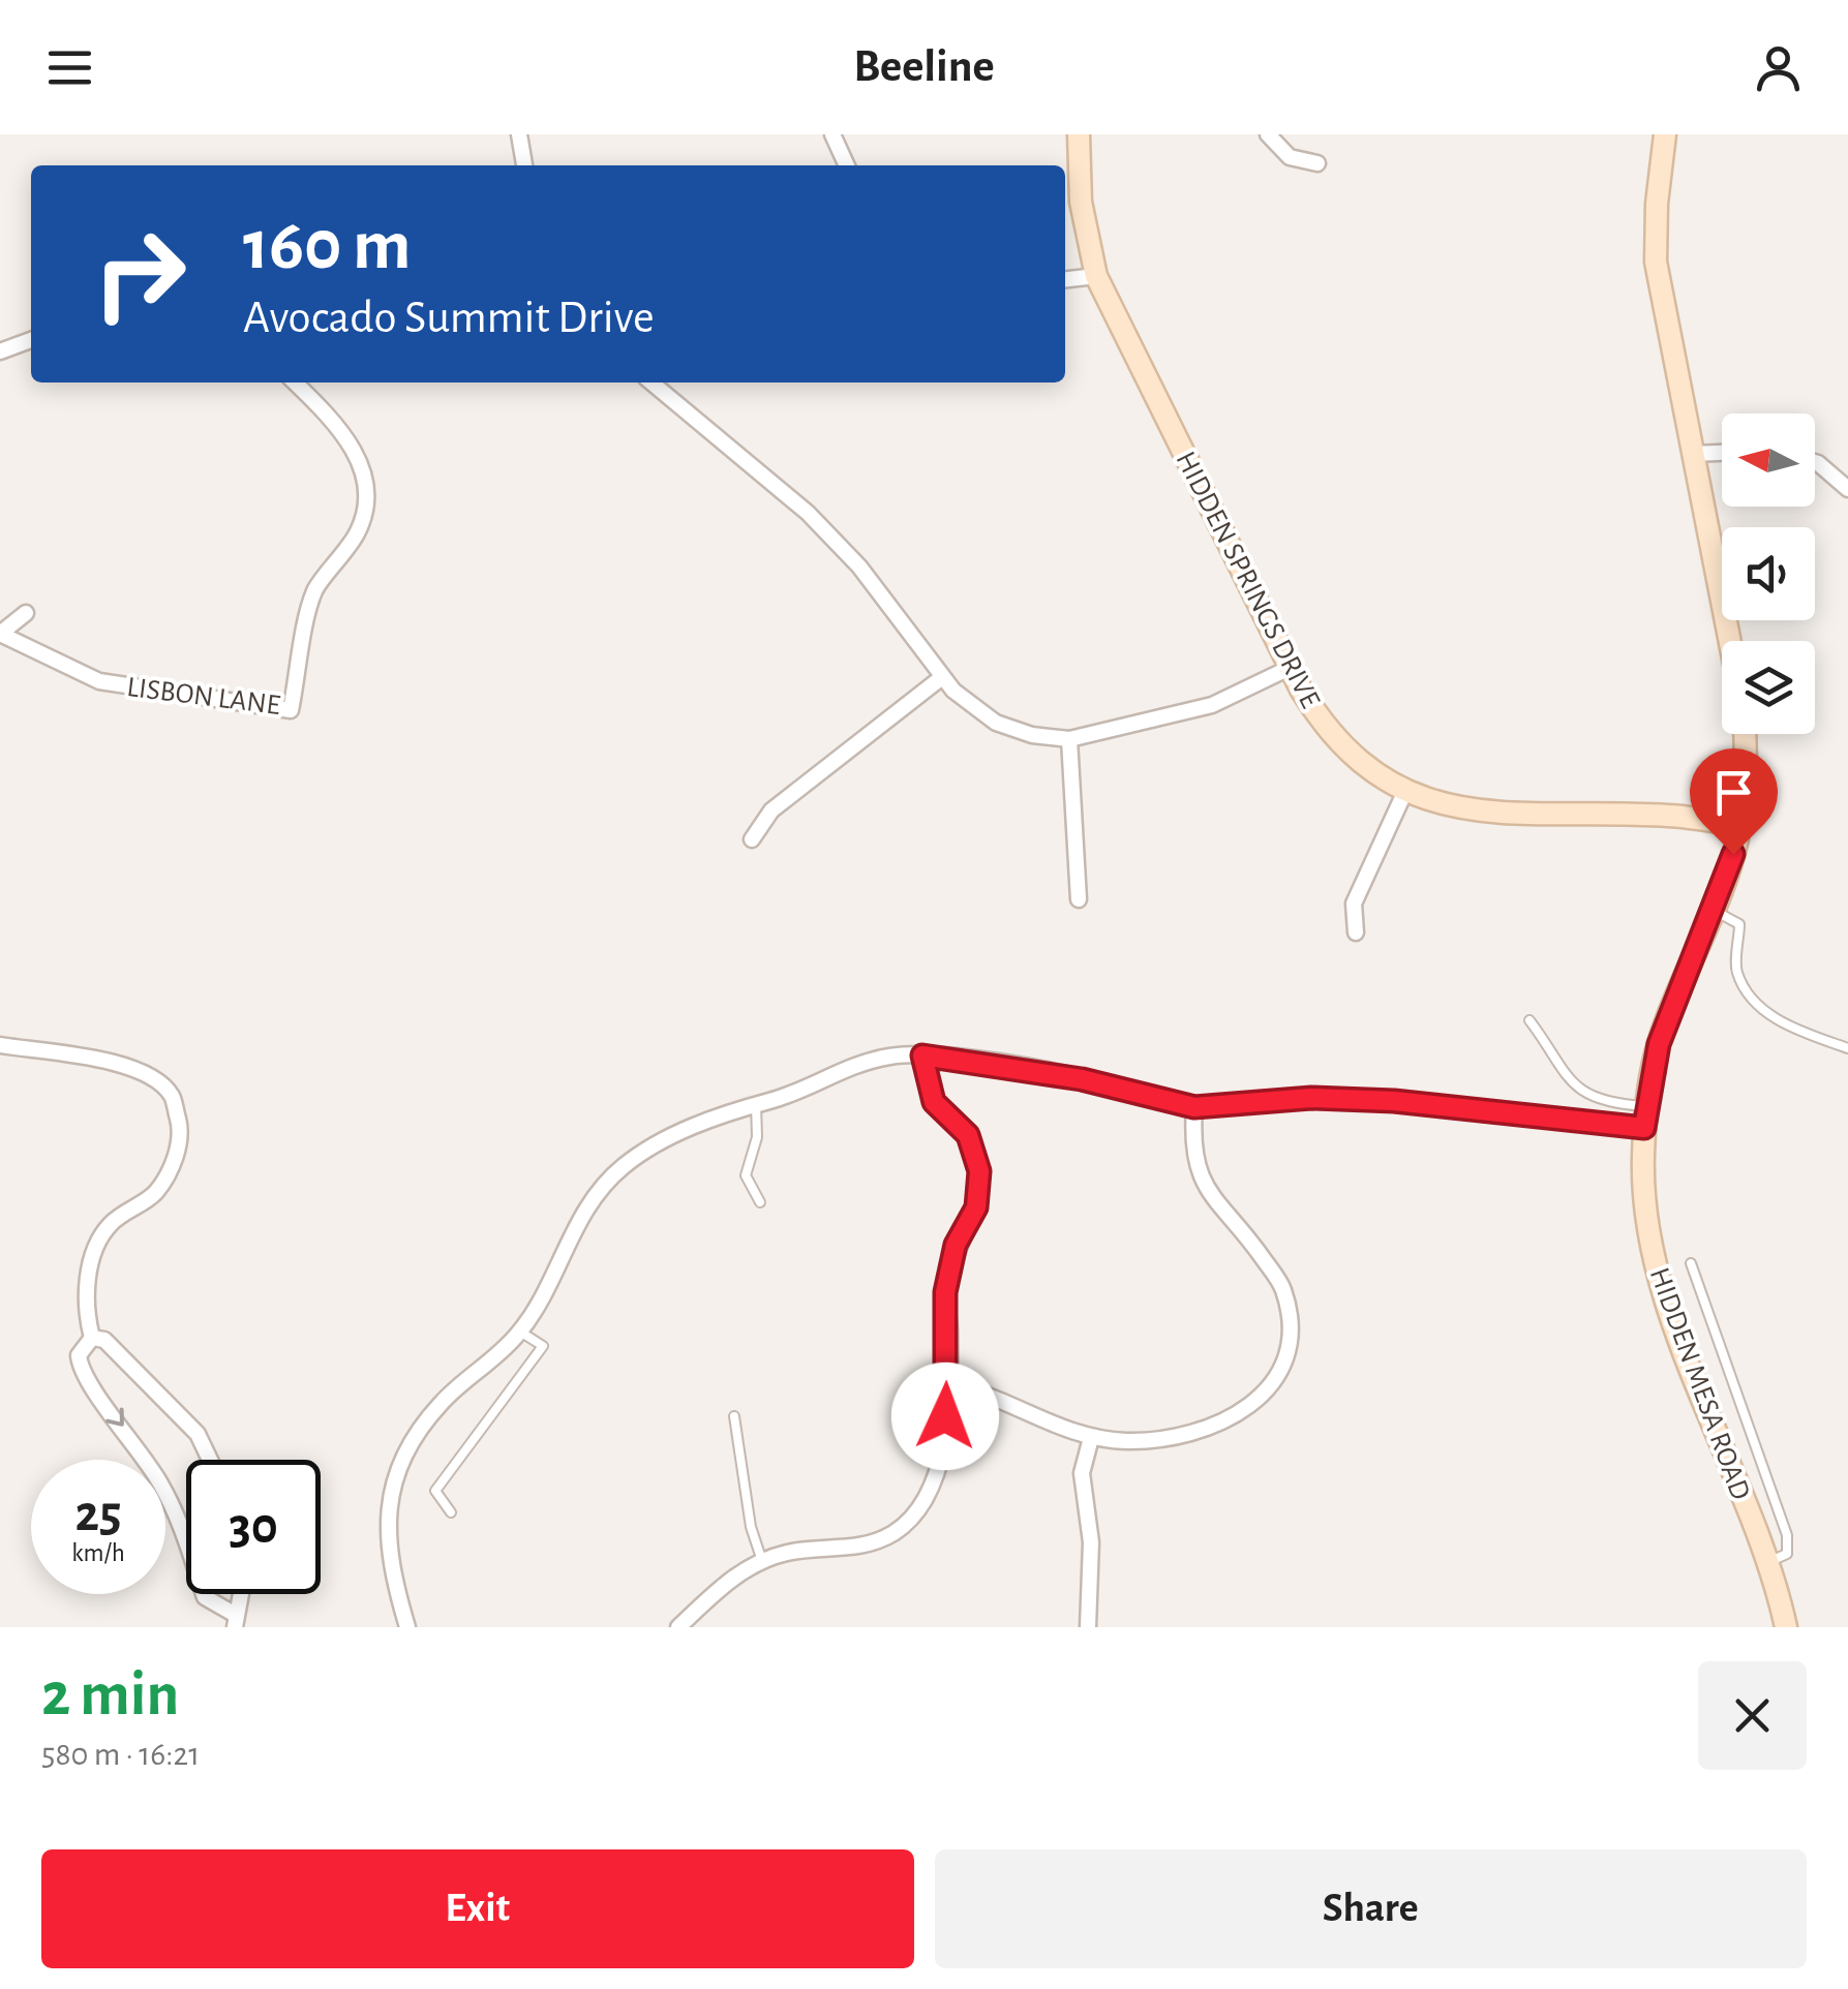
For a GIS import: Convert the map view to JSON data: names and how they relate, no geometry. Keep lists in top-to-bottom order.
{
  "streets": {
    "street": ["HIDDEN SPRINGS DRIVE", "LISBON LANE", "HIDDEN MESA ROAD"]
  },
  "crossings": [
    ["HIDDEN SPRINGS DRIVE", "HIDDEN MESA ROAD"]
  ],
  "north": "left",
  "page": {
    "header": "Beeline",
    "turn": ["160 m", "Avocado Summit Drive"],
    "speed": "25 km/h",
    "limit": "30",
    "heading": ["2 min", "580 m · 16:21"],
    "buttons": ["Exit", "Share"]
  }
}
